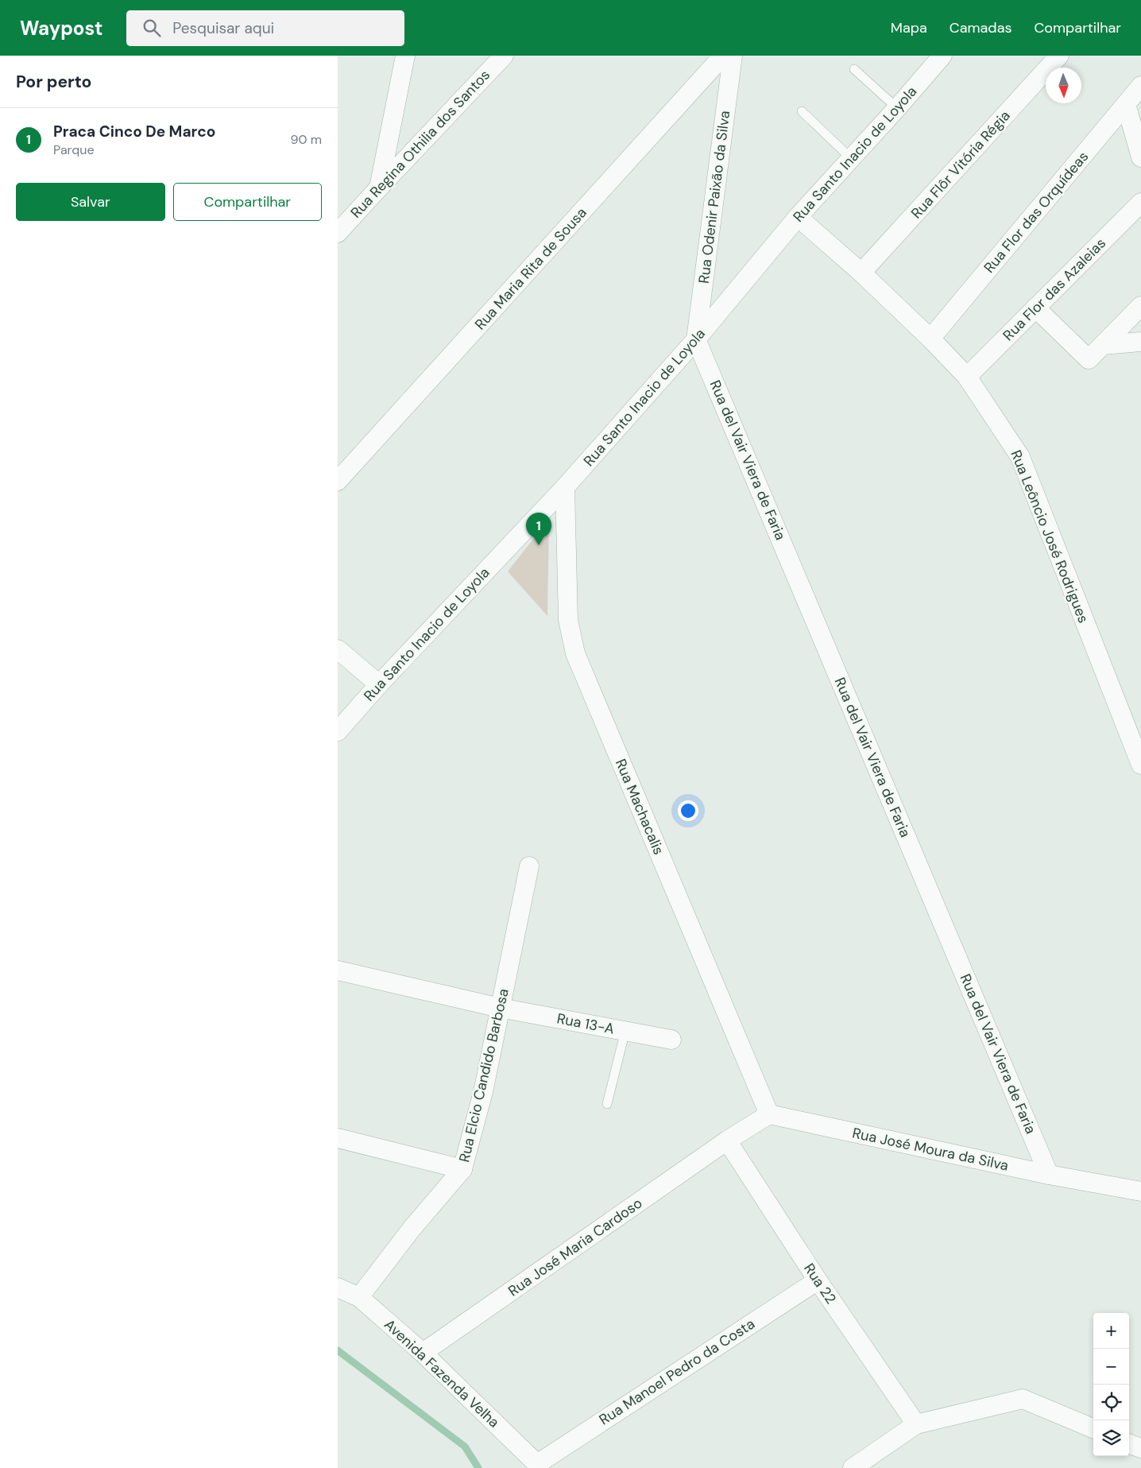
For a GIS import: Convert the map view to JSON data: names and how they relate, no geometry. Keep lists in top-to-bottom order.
{
  "streets": {
    "street": [
      "Rua Regina Othilia dos Santos",
      "Rua Santo Inacio de Loyola",
      "Rua Flôr Vitória Régia",
      "Rua Odenir Paixão da Silva",
      "Rua Flor das Orquídeas",
      "Rua Maria Rita de Sousa",
      "Rua Flor das Azaleias",
      "Rua del Vair Viera de Faria",
      "Rua Leôncio José Rodrigues",
      "Rua Machacalis",
      "Rua 13-A",
      "Rua Elcio Candido Barbosa",
      "Rua José Moura da Silva",
      "Rua José Maria Cardoso",
      "Rua 22",
      "Rua Manoel Pedro da Costa",
      "Avenida Fazenda Velha"
    ]
  },
  "crossings": [
    ["Rua Santo Inacio de Loyola", "Rua Odenir Paixão da Silva"],
    ["Rua Santo Inacio de Loyola", "Rua del Vair Viera de Faria"],
    ["Rua Santo Inacio de Loyola", "Rua Leôncio José Rodrigues"],
    ["Rua Santo Inacio de Loyola", "Rua Machacalis"],
    ["Rua Flôr Vitória Régia", "Rua Leôncio José Rodrigues"],
    ["Rua Odenir Paixão da Silva", "Rua del Vair Viera de Faria"],
    ["Rua Flor das Orquídeas", "Rua Leôncio José Rodrigues"],
    ["Rua Flor das Azaleias", "Rua Leôncio José Rodrigues"],
    ["Rua del Vair Viera de Faria", "Rua José Moura da Silva"],
    ["Rua Machacalis", "Rua José Moura da Silva"],
    ["Rua 13-A", "Rua Elcio Candido Barbosa"],
    ["Rua Elcio Candido Barbosa", "Avenida Fazenda Velha"],
    ["Rua José Maria Cardoso", "Rua 22"],
    ["Rua José Maria Cardoso", "Avenida Fazenda Velha"],
    ["Rua 22", "Rua Manoel Pedro da Costa"],
    ["Rua Manoel Pedro da Costa", "Avenida Fazenda Velha"]
  ],
  "north": "bottom",
  "page": {
    "header": "Waypost",
    "search": "Pesquisar aqui",
    "nav": ["Mapa", "Camadas", "Compartilhar"],
    "heading": "Por perto",
    "list": [
      {
        "mark": "1",
        "name": "Praca Cinco De Marco",
        "note": "Parque",
        "value": "90 m"
      }
    ],
    "buttons": ["Salvar", "Compartilhar"],
    "pins": "1",
    "map_buttons": ["+", "−"]
  }
}
